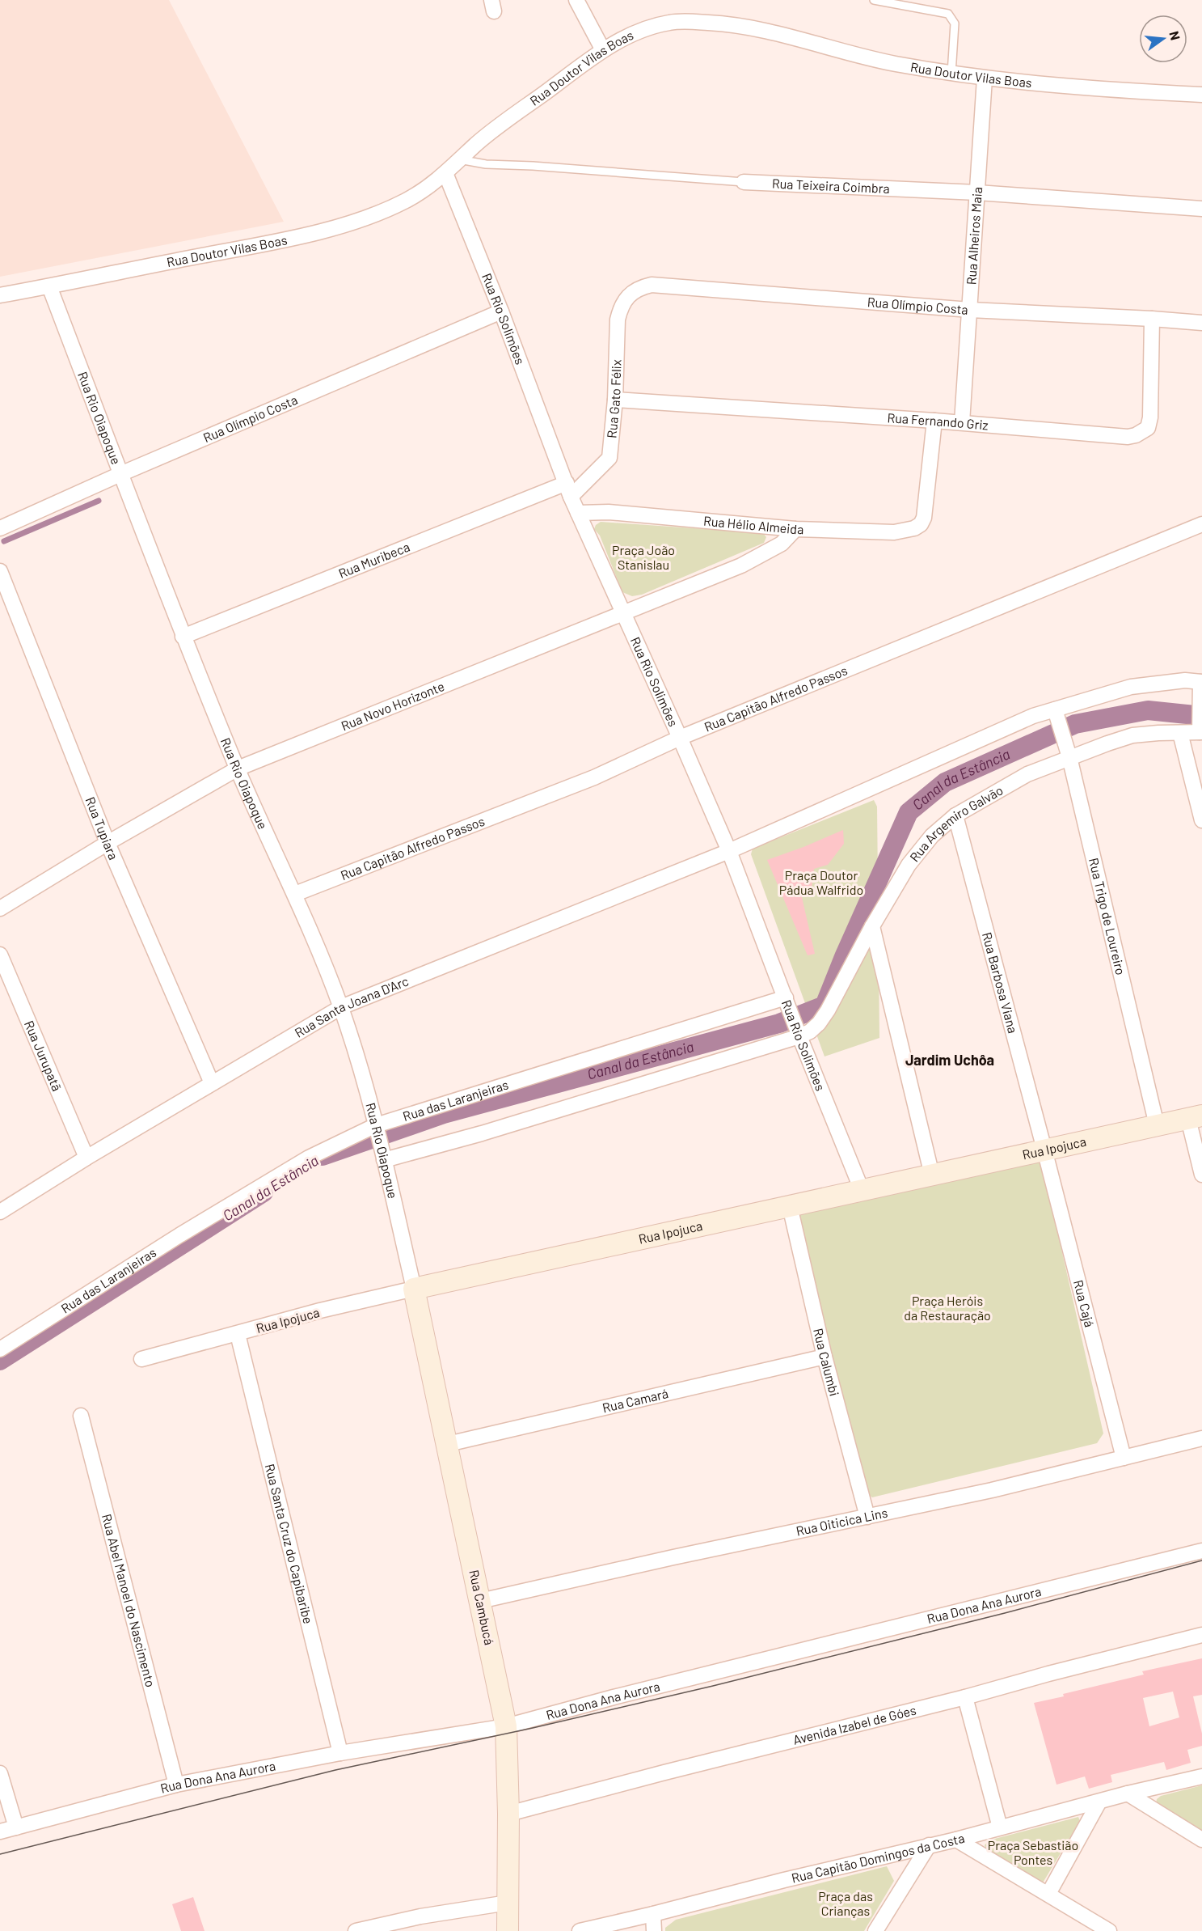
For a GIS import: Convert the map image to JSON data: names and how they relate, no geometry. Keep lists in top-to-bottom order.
{
  "streets": {
    "main road": ["Rua Ipojuca", "Rua Cambucá"],
    "street": [
      "Rua Doutor Vilas Boas",
      "Rua Teixeira Coimbra",
      "Rua Alheiros Maia",
      "Rua Olímpio Costa",
      "Rua Rio Solimões",
      "Rua Gato Félix",
      "Rua Rio Oiapoque",
      "Rua Fernando Griz",
      "Rua Hélio Almeida",
      "Rua Muribeca",
      "Rua Capitão Alfredo Passos",
      "Rua Novo Horizonte",
      "Rua Argemiro Galvão",
      "Rua Tupiara",
      "Rua Trigo de Loureiro",
      "Rua Barbosa Viana",
      "Rua Santa Joana D'Arc",
      "Rua Jurupatã",
      "Rua das Laranjeiras",
      "Rua Cajá",
      "Rua Calumbi",
      "Rua Camará",
      "Rua Oiticica Lins",
      "Rua Santa Cruz do Capibaribe",
      "Rua Abel Manoel do Nascimento",
      "Rua Dona Ana Aurora",
      "Avenida Izabel de Góes",
      "Rua Capitão Domingos da Costa"
    ]
  },
  "crossings": [
    ["Rua Doutor Vilas Boas", "Rua Teixeira Coimbra"],
    ["Rua Doutor Vilas Boas", "Rua Alheiros Maia"],
    ["Rua Doutor Vilas Boas", "Rua Rio Solimões"],
    ["Rua Doutor Vilas Boas", "Rua Rio Oiapoque"],
    ["Rua Teixeira Coimbra", "Rua Alheiros Maia"],
    ["Rua Alheiros Maia", "Rua Olímpio Costa"],
    ["Rua Alheiros Maia", "Rua Fernando Griz"],
    ["Rua Olímpio Costa", "Rua Rio Solimões"],
    ["Rua Olímpio Costa", "Rua Gato Félix"],
    ["Rua Olímpio Costa", "Rua Rio Oiapoque"],
    ["Rua Olímpio Costa", "Rua Fernando Griz"],
    ["Rua Rio Solimões", "Rua Gato Félix"],
    ["Rua Rio Solimões", "Rua Hélio Almeida"],
    ["Rua Rio Solimões", "Rua Muribeca"],
    ["Rua Rio Solimões", "Rua Capitão Alfredo Passos"],
    ["Rua Rio Solimões", "Rua Novo Horizonte"],
    ["Rua Rio Solimões", "Rua Argemiro Galvão"],
    ["Rua Rio Solimões", "Rua Santa Joana D'Arc"],
    ["Rua Rio Solimões", "Rua das Laranjeiras"],
    ["Rua Rio Solimões", "Rua Ipojuca"],
    ["Rua Gato Félix", "Rua Fernando Griz"],
    ["Rua Gato Félix", "Rua Muribeca"],
    ["Rua Rio Oiapoque", "Rua Muribeca"],
    ["Rua Rio Oiapoque", "Rua Capitão Alfredo Passos"],
    ["Rua Rio Oiapoque", "Rua Novo Horizonte"],
    ["Rua Rio Oiapoque", "Rua Santa Joana D'Arc"],
    ["Rua Rio Oiapoque", "Rua das Laranjeiras"],
    ["Rua Rio Oiapoque", "Rua Ipojuca"],
    ["Rua Rio Oiapoque", "Rua Cambucá"],
    ["Rua Fernando Griz", "Rua Hélio Almeida"],
    ["Rua Hélio Almeida", "Rua Novo Horizonte"],
    ["Rua Novo Horizonte", "Rua Tupiara"],
    ["Rua Argemiro Galvão", "Rua Trigo de Loureiro"],
    ["Rua Argemiro Galvão", "Rua Barbosa Viana"],
    ["Rua Tupiara", "Rua Santa Joana D'Arc"],
    ["Rua Trigo de Loureiro", "Rua Ipojuca"],
    ["Rua Barbosa Viana", "Rua Ipojuca"],
    ["Rua Barbosa Viana", "Rua Cajá"],
    ["Rua Santa Joana D'Arc", "Rua Jurupatã"],
    ["Rua Ipojuca", "Rua Cajá"],
    ["Rua Ipojuca", "Rua Calumbi"],
    ["Rua Ipojuca", "Rua Santa Cruz do Capibaribe"],
    ["Rua Ipojuca", "Rua Cambucá"],
    ["Rua Cajá", "Rua Oiticica Lins"],
    ["Rua Calumbi", "Rua Camará"],
    ["Rua Calumbi", "Rua Oiticica Lins"],
    ["Rua Camará", "Rua Cambucá"],
    ["Rua Oiticica Lins", "Rua Cambucá"],
    ["Rua Santa Cruz do Capibaribe", "Rua Dona Ana Aurora"],
    ["Rua Abel Manoel do Nascimento", "Rua Dona Ana Aurora"],
    ["Rua Dona Ana Aurora", "Rua Cambucá"],
    ["Rua Cambucá", "Avenida Izabel de Góes"]
  ],
  "districts": ["Jardim Uchôa"],
  "water": ["Canal da Estância"],
  "parks": [
    "Praça João Stanislau",
    "Praça Doutor Pádua Walfrido",
    "Praça Heróis da Restauração",
    "Praça Sebastião Pontes",
    "Praça das Crianças"
  ],
  "north": "right"
}
